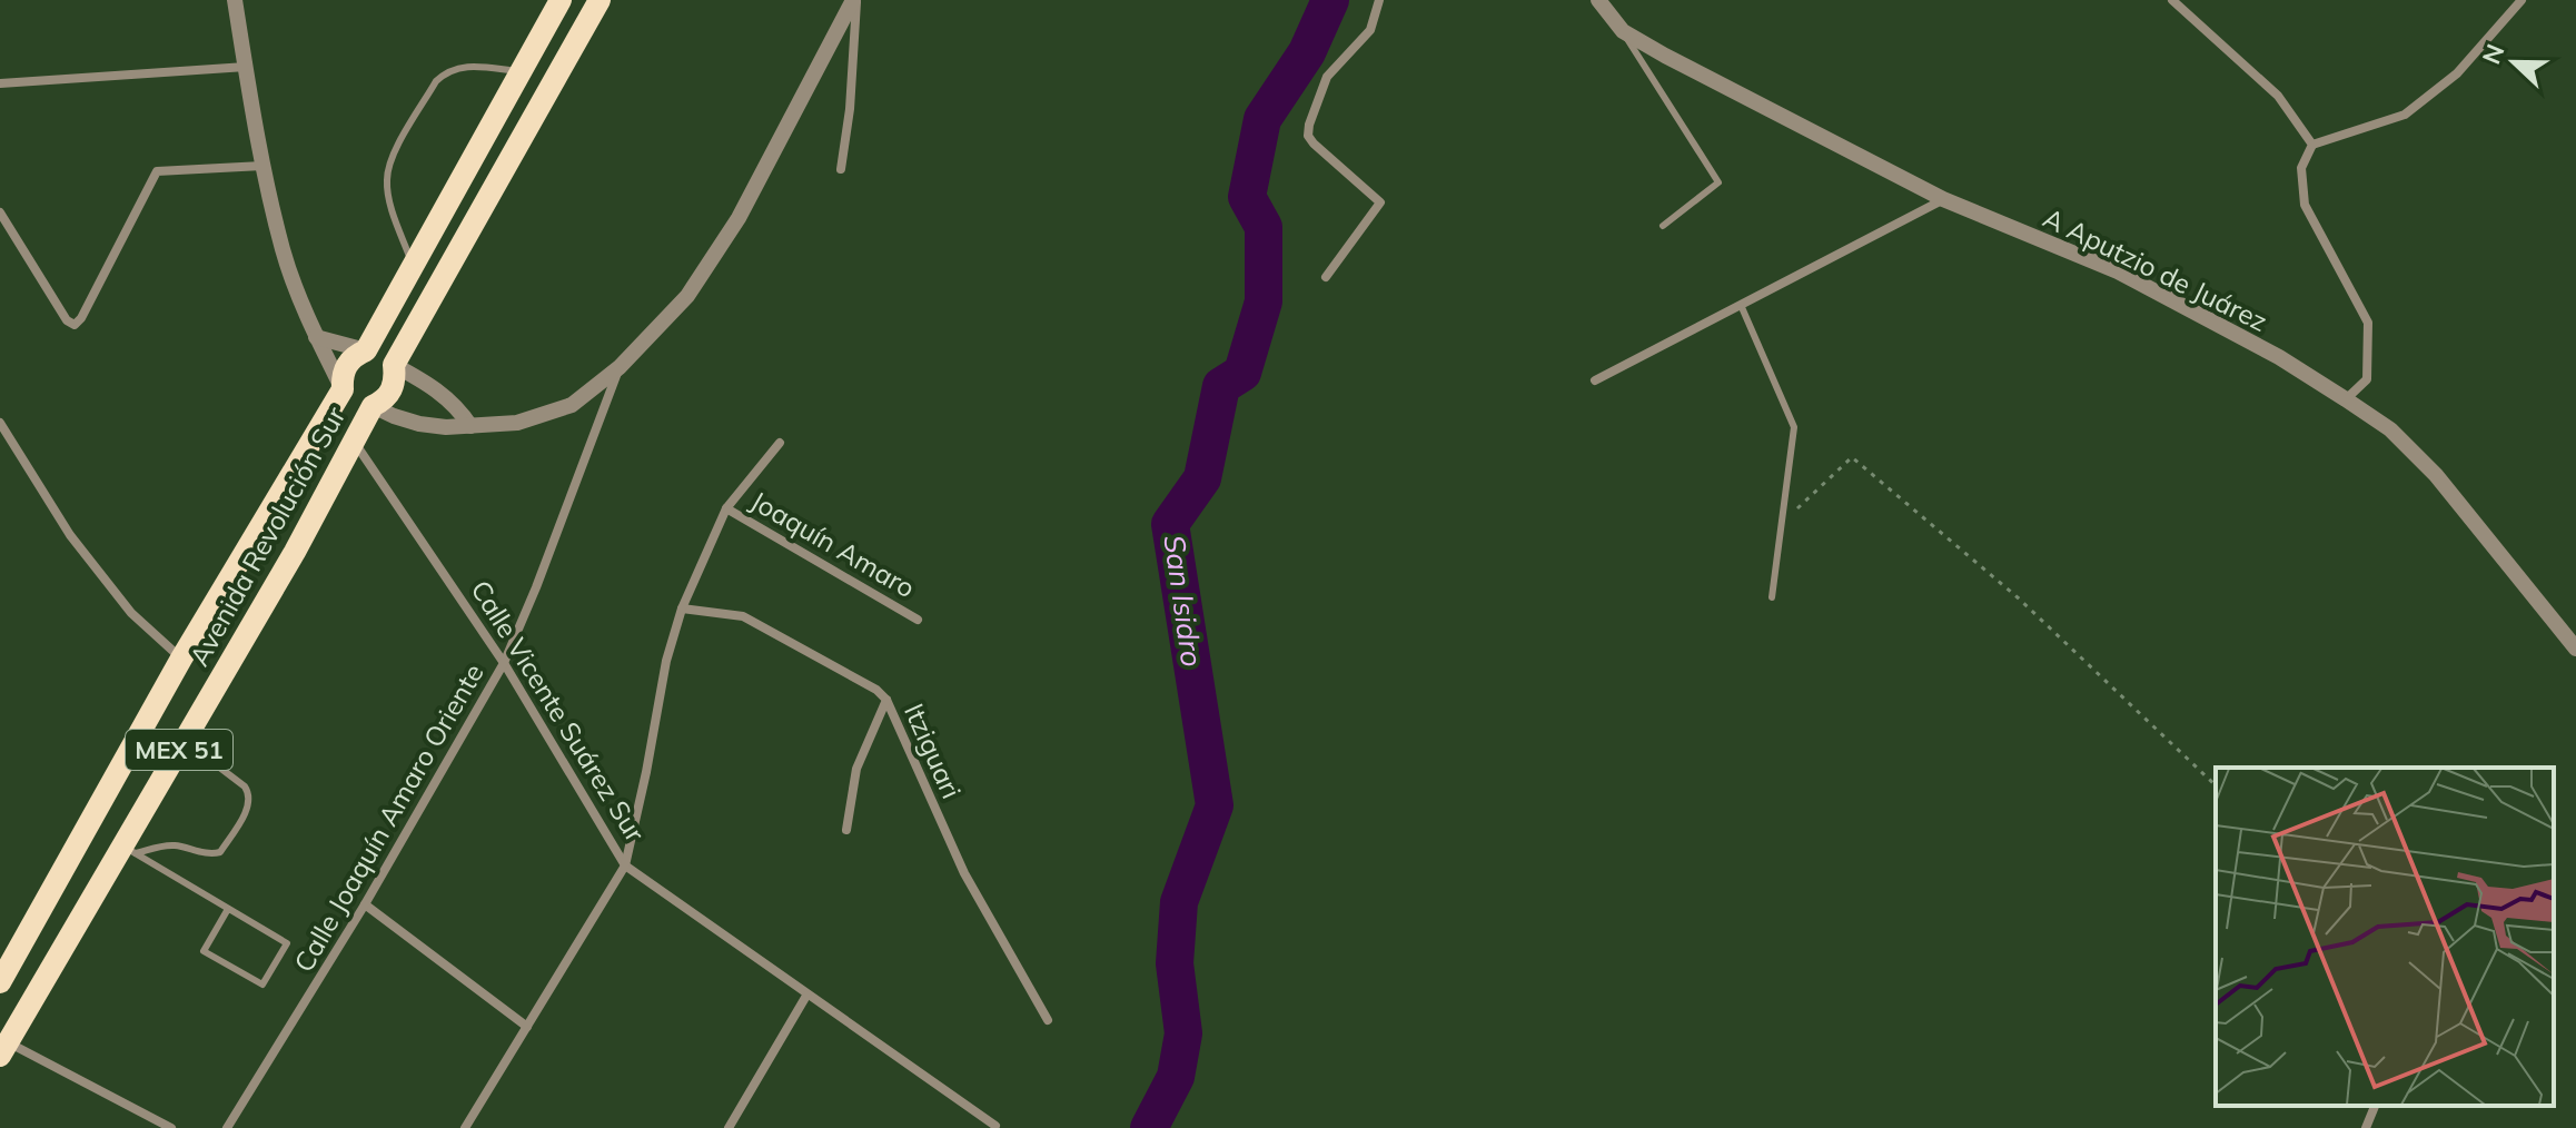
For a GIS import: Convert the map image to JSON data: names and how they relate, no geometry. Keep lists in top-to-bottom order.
{
  "streets": {
    "main road": ["Avenida Revolución Sur", "MEX 51"],
    "street": [
      "A Aputzio de Juárez",
      "Joaquín Amaro",
      "Calle Vicente Suárez Sur",
      "Itziguari",
      "Calle Joaquín Amaro Oriente"
    ]
  },
  "crossings": [
    ["Avenida Revolución Sur", "Calle Vicente Suárez Sur"],
    ["Calle Vicente Suárez Sur", "Calle Joaquín Amaro Oriente"]
  ],
  "water": ["San Isidro"],
  "north": "left"
}
